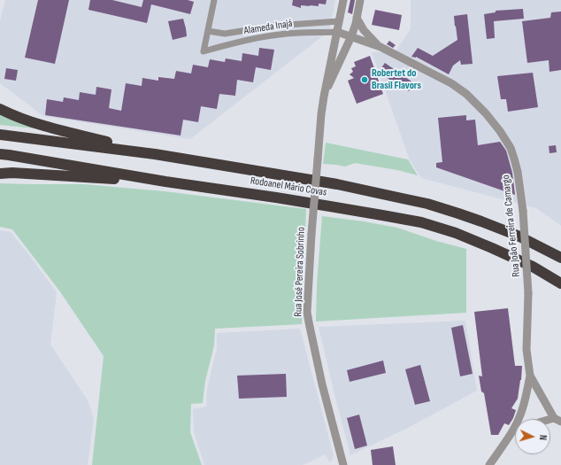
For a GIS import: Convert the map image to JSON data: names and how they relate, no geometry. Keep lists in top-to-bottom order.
{
  "streets": {
    "highway": ["Rodoanel Mário Covas"],
    "street": ["Alameda Inajá", "Rua João Ferreira de Camargo", "Rua José Pereira Sobrinho"]
  },
  "crossings": [
    ["Alameda Inajá", "Rua João Ferreira de Camargo"],
    ["Alameda Inajá", "Rua José Pereira Sobrinho"],
    ["Rua João Ferreira de Camargo", "Rua José Pereira Sobrinho"]
  ],
  "places": ["Robertet do Brasil Flavors"],
  "north": "right"
}
